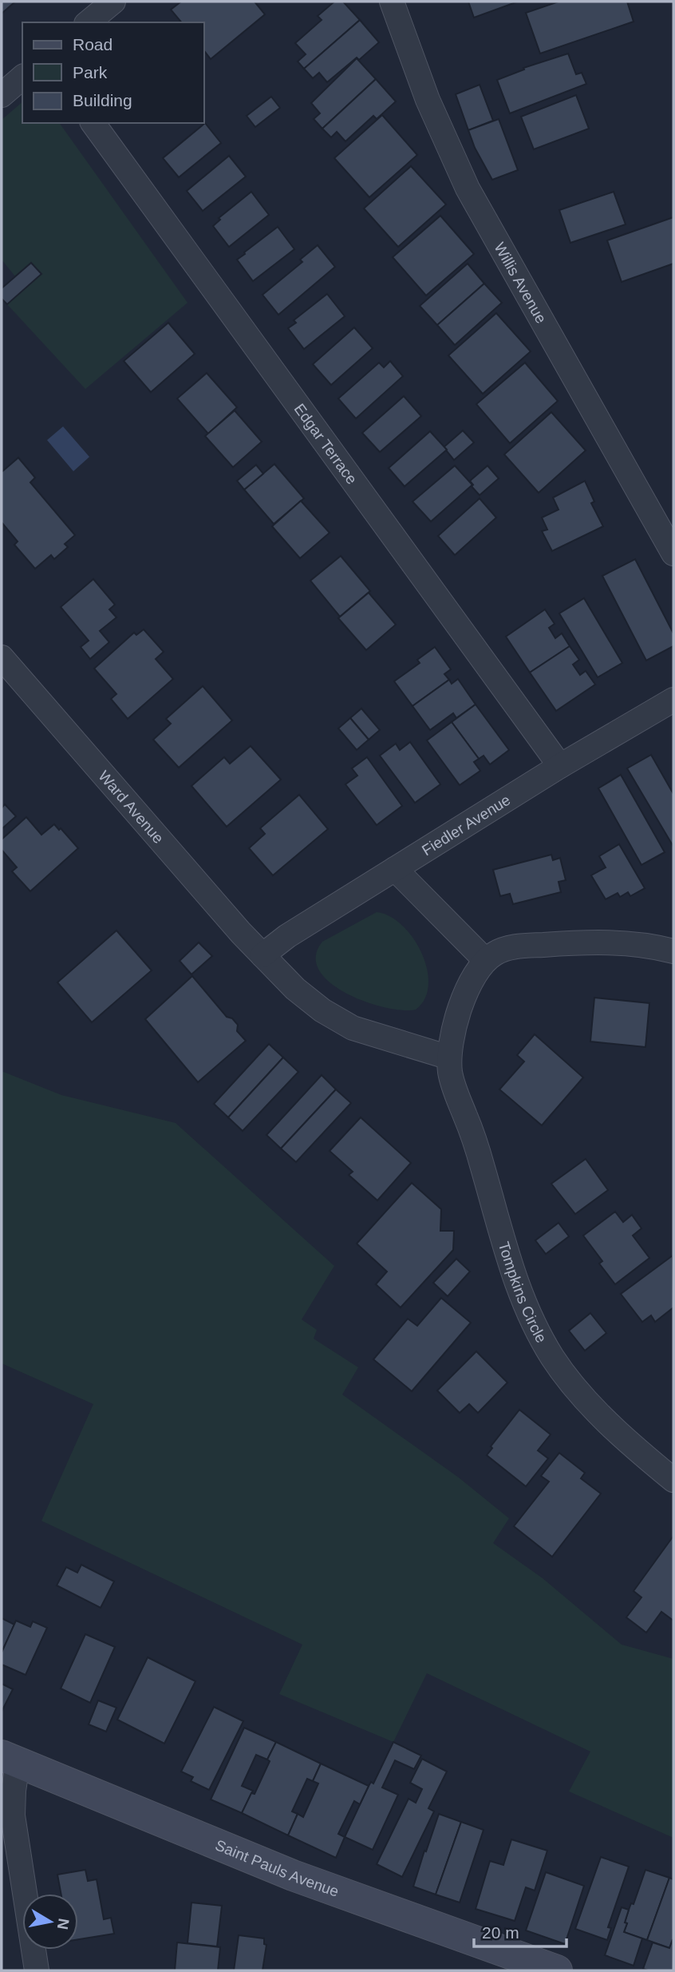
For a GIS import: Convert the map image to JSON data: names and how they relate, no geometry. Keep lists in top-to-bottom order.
{
  "streets": {
    "main road": ["Saint Pauls Avenue"],
    "street": [
      "Willis Avenue",
      "Edgar Terrace",
      "Ward Avenue",
      "Fiedler Avenue",
      "Tompkins Circle"
    ]
  },
  "crossings": [
    ["Edgar Terrace", "Fiedler Avenue"],
    ["Ward Avenue", "Fiedler Avenue"]
  ],
  "legend": ["Road", "Park", "Building"],
  "scale_bar": "20 m",
  "north": "right"
}
